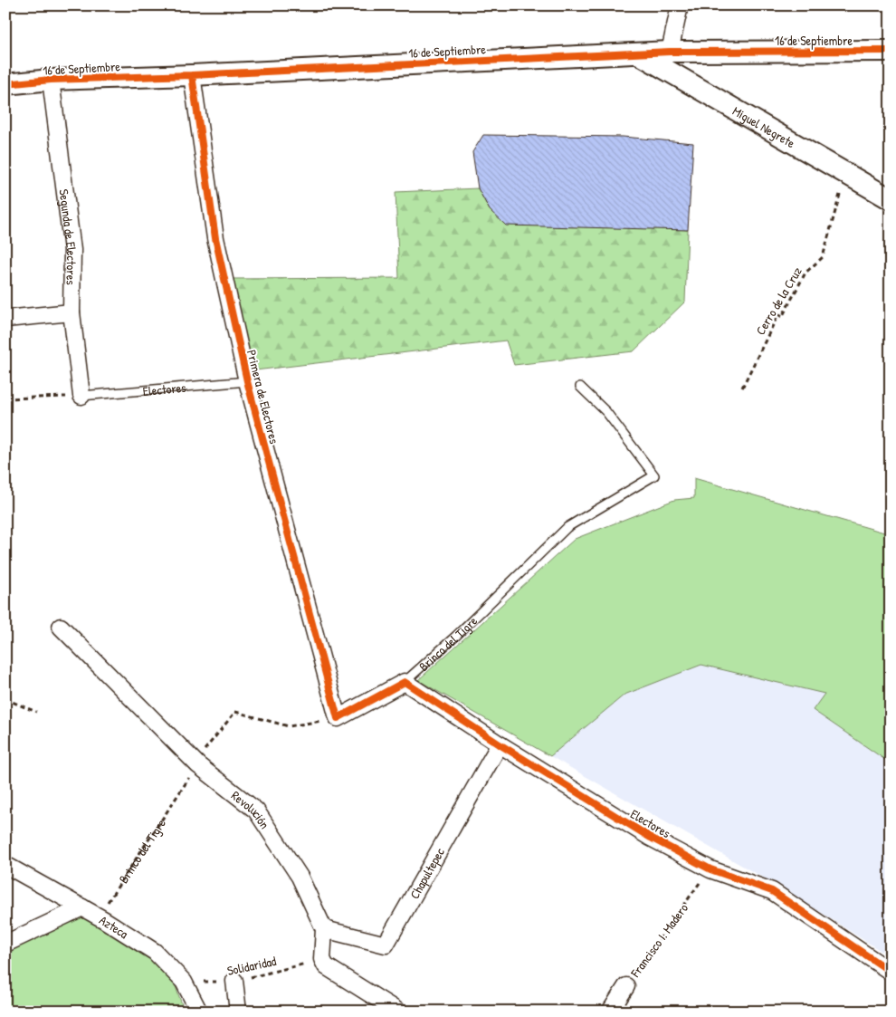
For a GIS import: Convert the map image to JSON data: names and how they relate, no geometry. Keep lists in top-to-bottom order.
{
  "streets": {
    "street": [
      "16 de Septiembre",
      "Miguel Negrete",
      "Segunda de Electores",
      "Electores",
      "Primera de Electores",
      "Brinco del Tigre",
      "Revolución",
      "Chapultepec",
      "Azteca",
      "Francisco I. Madero"
    ],
    "path": ["Cerro de la Cruz", "Solidaridad"]
  },
  "crossings": [
    ["16 de Septiembre", "Miguel Negrete"],
    ["16 de Septiembre", "Segunda de Electores"],
    ["16 de Septiembre", "Primera de Electores"],
    ["Miguel Negrete", "Cerro de la Cruz"],
    ["Segunda de Electores", "Electores"],
    ["Electores", "Primera de Electores"],
    ["Electores", "Brinco del Tigre"],
    ["Electores", "Chapultepec"],
    ["Electores", "Francisco I. Madero"],
    ["Primera de Electores", "Brinco del Tigre"],
    ["Brinco del Tigre", "Revolución"],
    ["Brinco del Tigre", "Azteca"],
    ["Revolución", "Chapultepec"],
    ["Revolución", "Solidaridad"],
    ["Azteca", "Solidaridad"]
  ]
}
